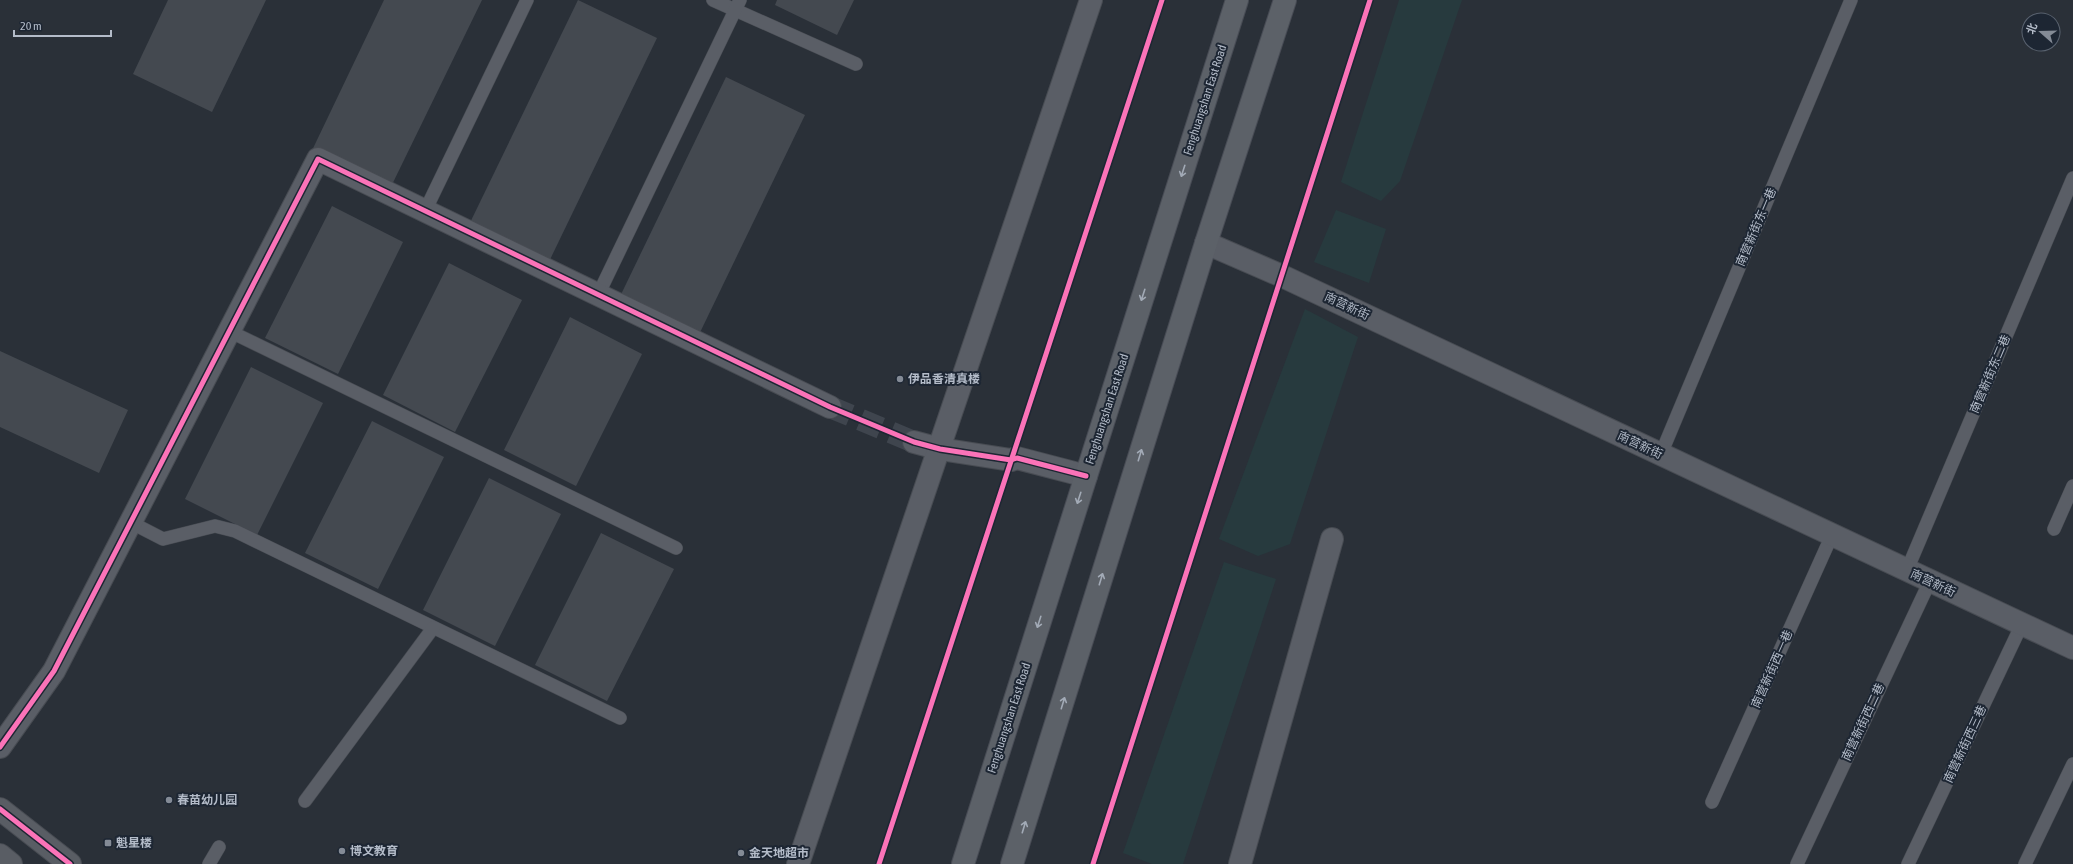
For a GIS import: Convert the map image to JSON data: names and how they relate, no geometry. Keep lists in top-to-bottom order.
{
  "streets": {
    "main road": ["Fenghuangshan East Road"],
    "street": ["南营新街"],
    "lane": [
      "南营新街东一巷",
      "南营新街东二巷",
      "南营新街西一巷",
      "南营新街西二巷",
      "南营新街西三巷"
    ]
  },
  "crossings": [
    ["南营新街东一巷", "南营新街"],
    ["南营新街", "南营新街东二巷"],
    ["南营新街", "南营新街西一巷"],
    ["南营新街", "南营新街西二巷"],
    ["南营新街", "南营新街西三巷"]
  ],
  "places": {
    "other": [
      "伊品香清真楼",
      "春苗幼儿园",
      "博文教育",
      "金天地超市"
    ],
    "transit": ["魁星楼"]
  },
  "scale_bar": "20 m",
  "north": "left"
}
